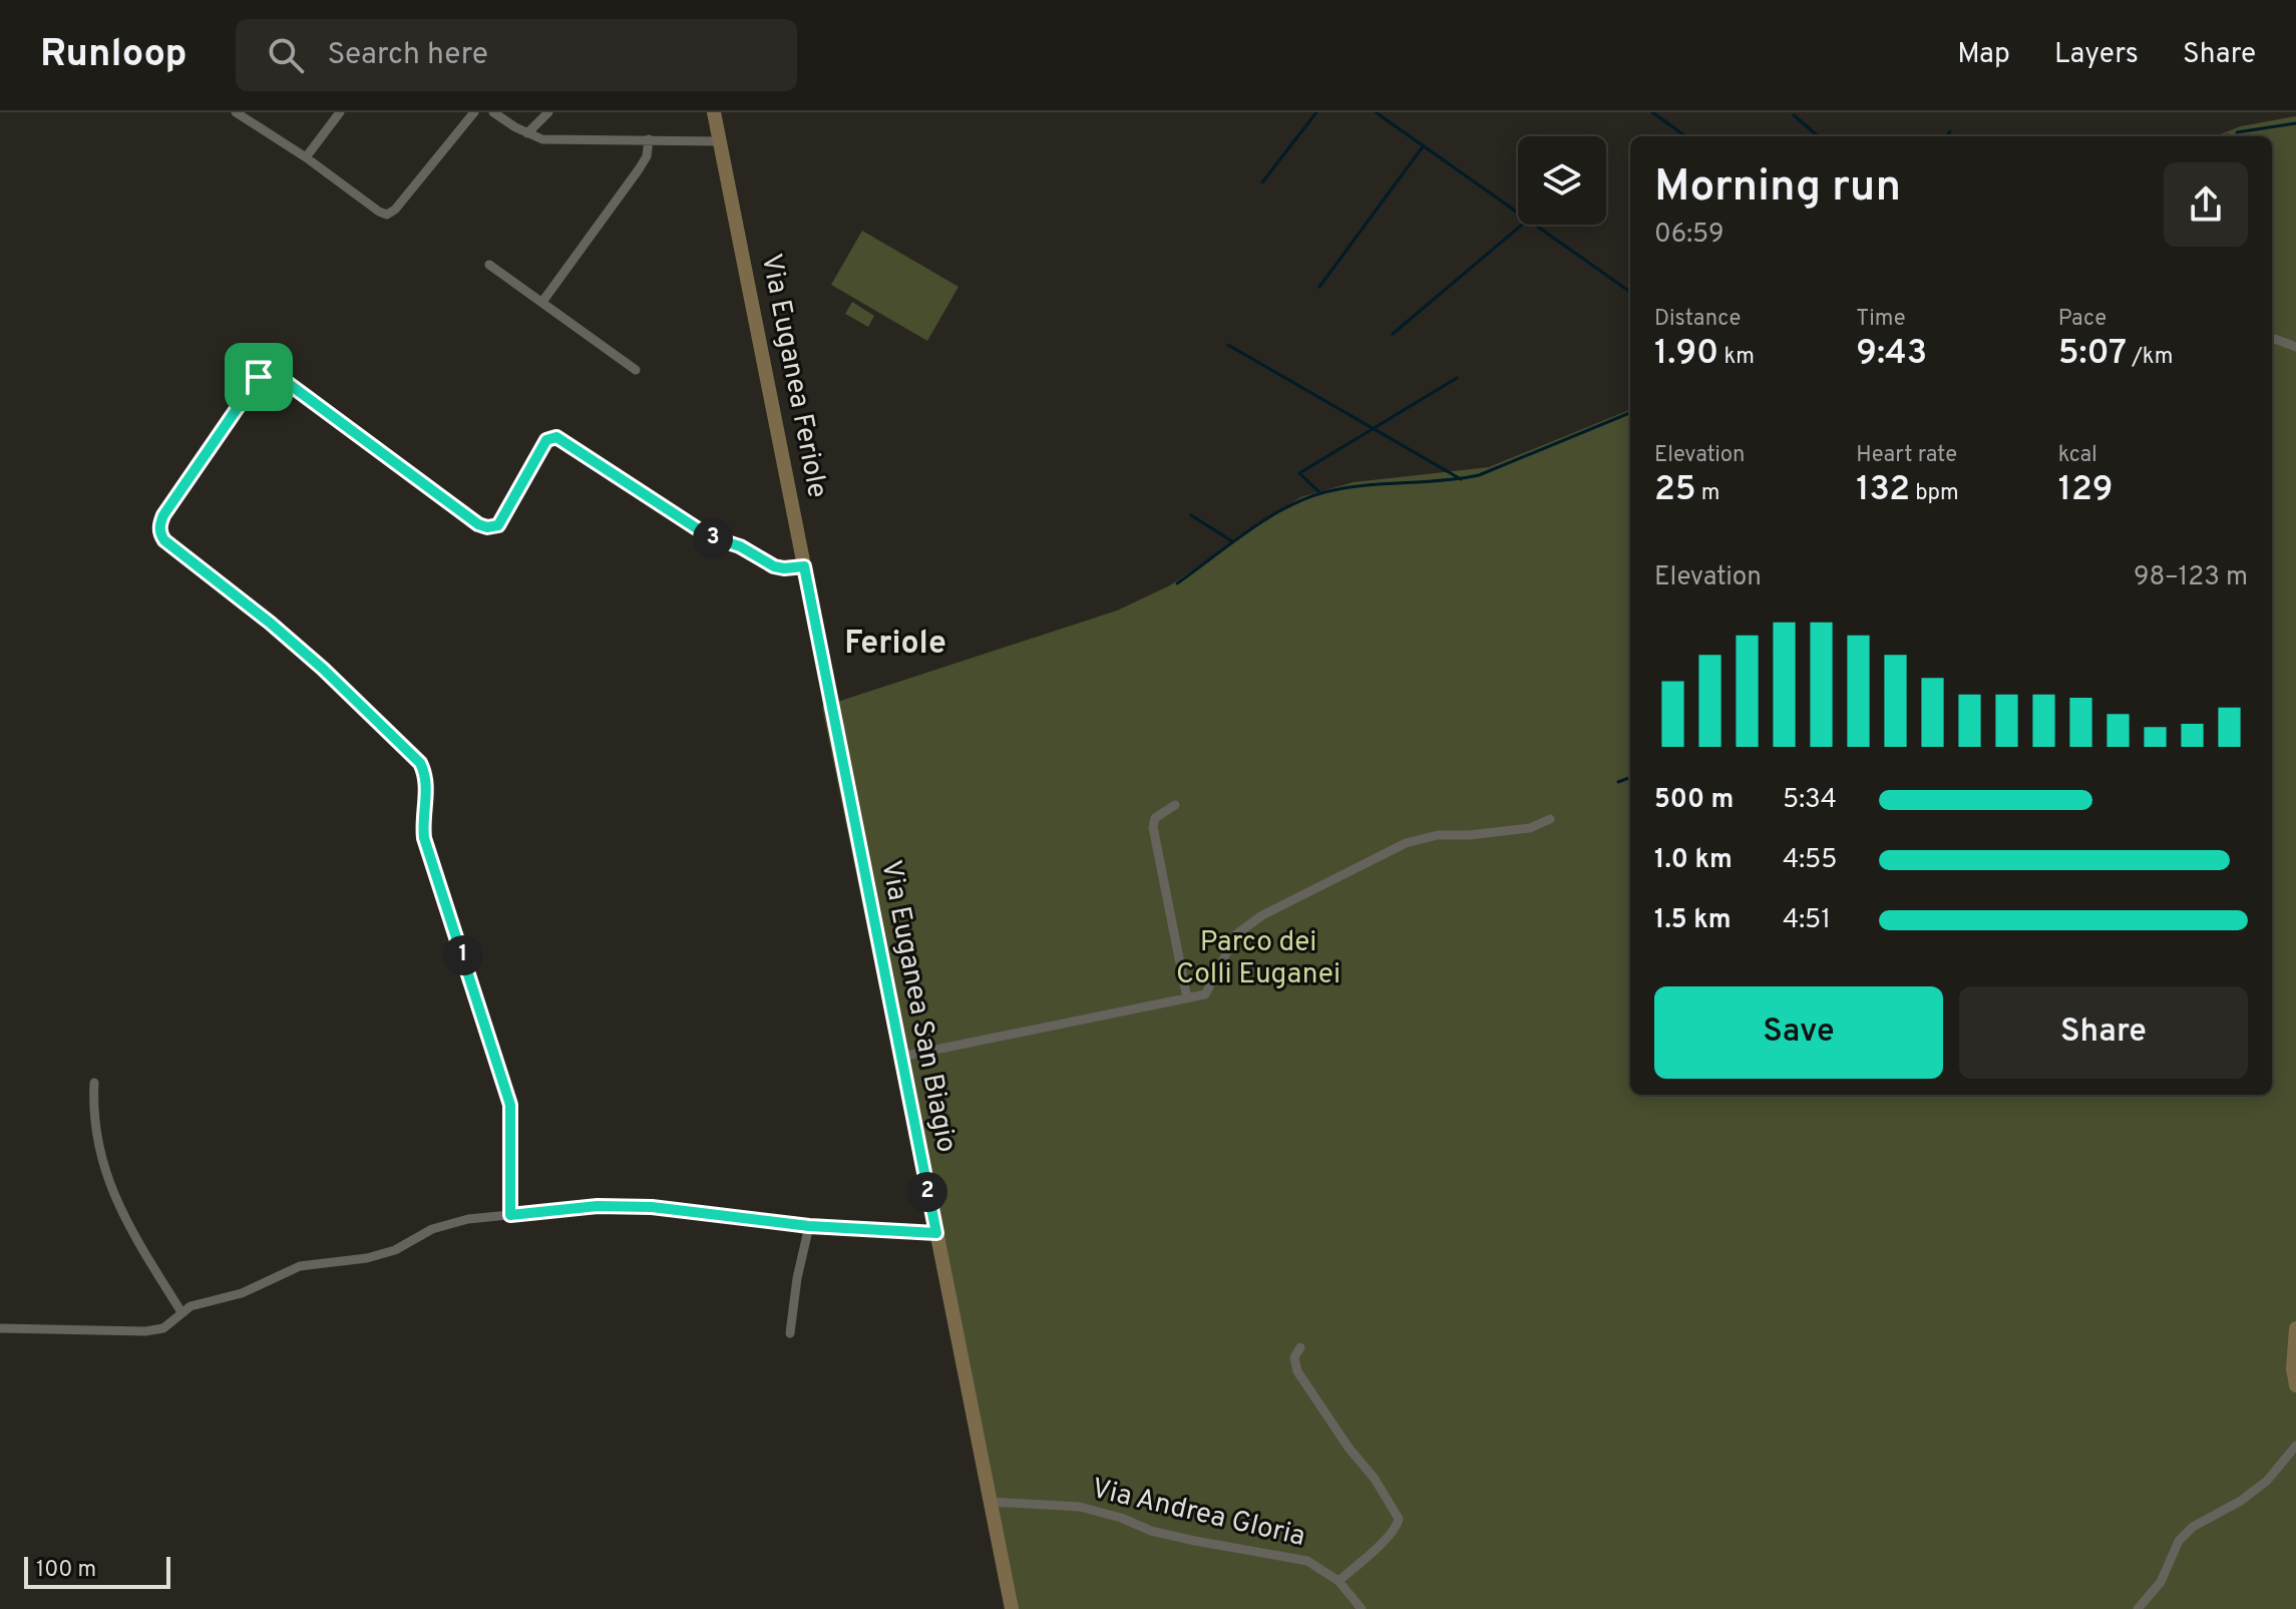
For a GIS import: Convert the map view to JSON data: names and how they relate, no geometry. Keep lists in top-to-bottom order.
{
  "streets": {
    "main road": ["Via Euganea Feriole", "Via Euganea San Biagio"],
    "street": ["Via Andrea Gloria"]
  },
  "crossings": [
    ["Via Euganea Feriole", "Via Euganea San Biagio"],
    ["Via Euganea San Biagio", "Via Andrea Gloria"]
  ],
  "districts": ["Feriole"],
  "parks": ["Parco dei Colli Euganei"],
  "scale_bar": "100 m",
  "page": {
    "header": "Runloop",
    "search": "Search here",
    "nav": ["Map", "Layers", "Share"],
    "heading": ["Morning run", "06:59"],
    "stats": [
      ["Distance", "1.90 km"],
      ["Time", "9:43"],
      ["Pace", "5:07 /km"],
      ["Elevation", "25 m"],
      ["Heart rate", "132 bpm"],
      ["kcal", "129"]
    ],
    "pins": ["3", "1", "2"],
    "chart": ["Elevation", "98–123 m"],
    "list": [
      {
        "name": "500 m",
        "note": "5:34"
      },
      {
        "name": "1.0 km",
        "note": "4:55"
      },
      {
        "name": "1.5 km",
        "note": "4:51"
      }
    ],
    "buttons": ["Save", "Share"],
    "scale": "100 m"
  }
}
